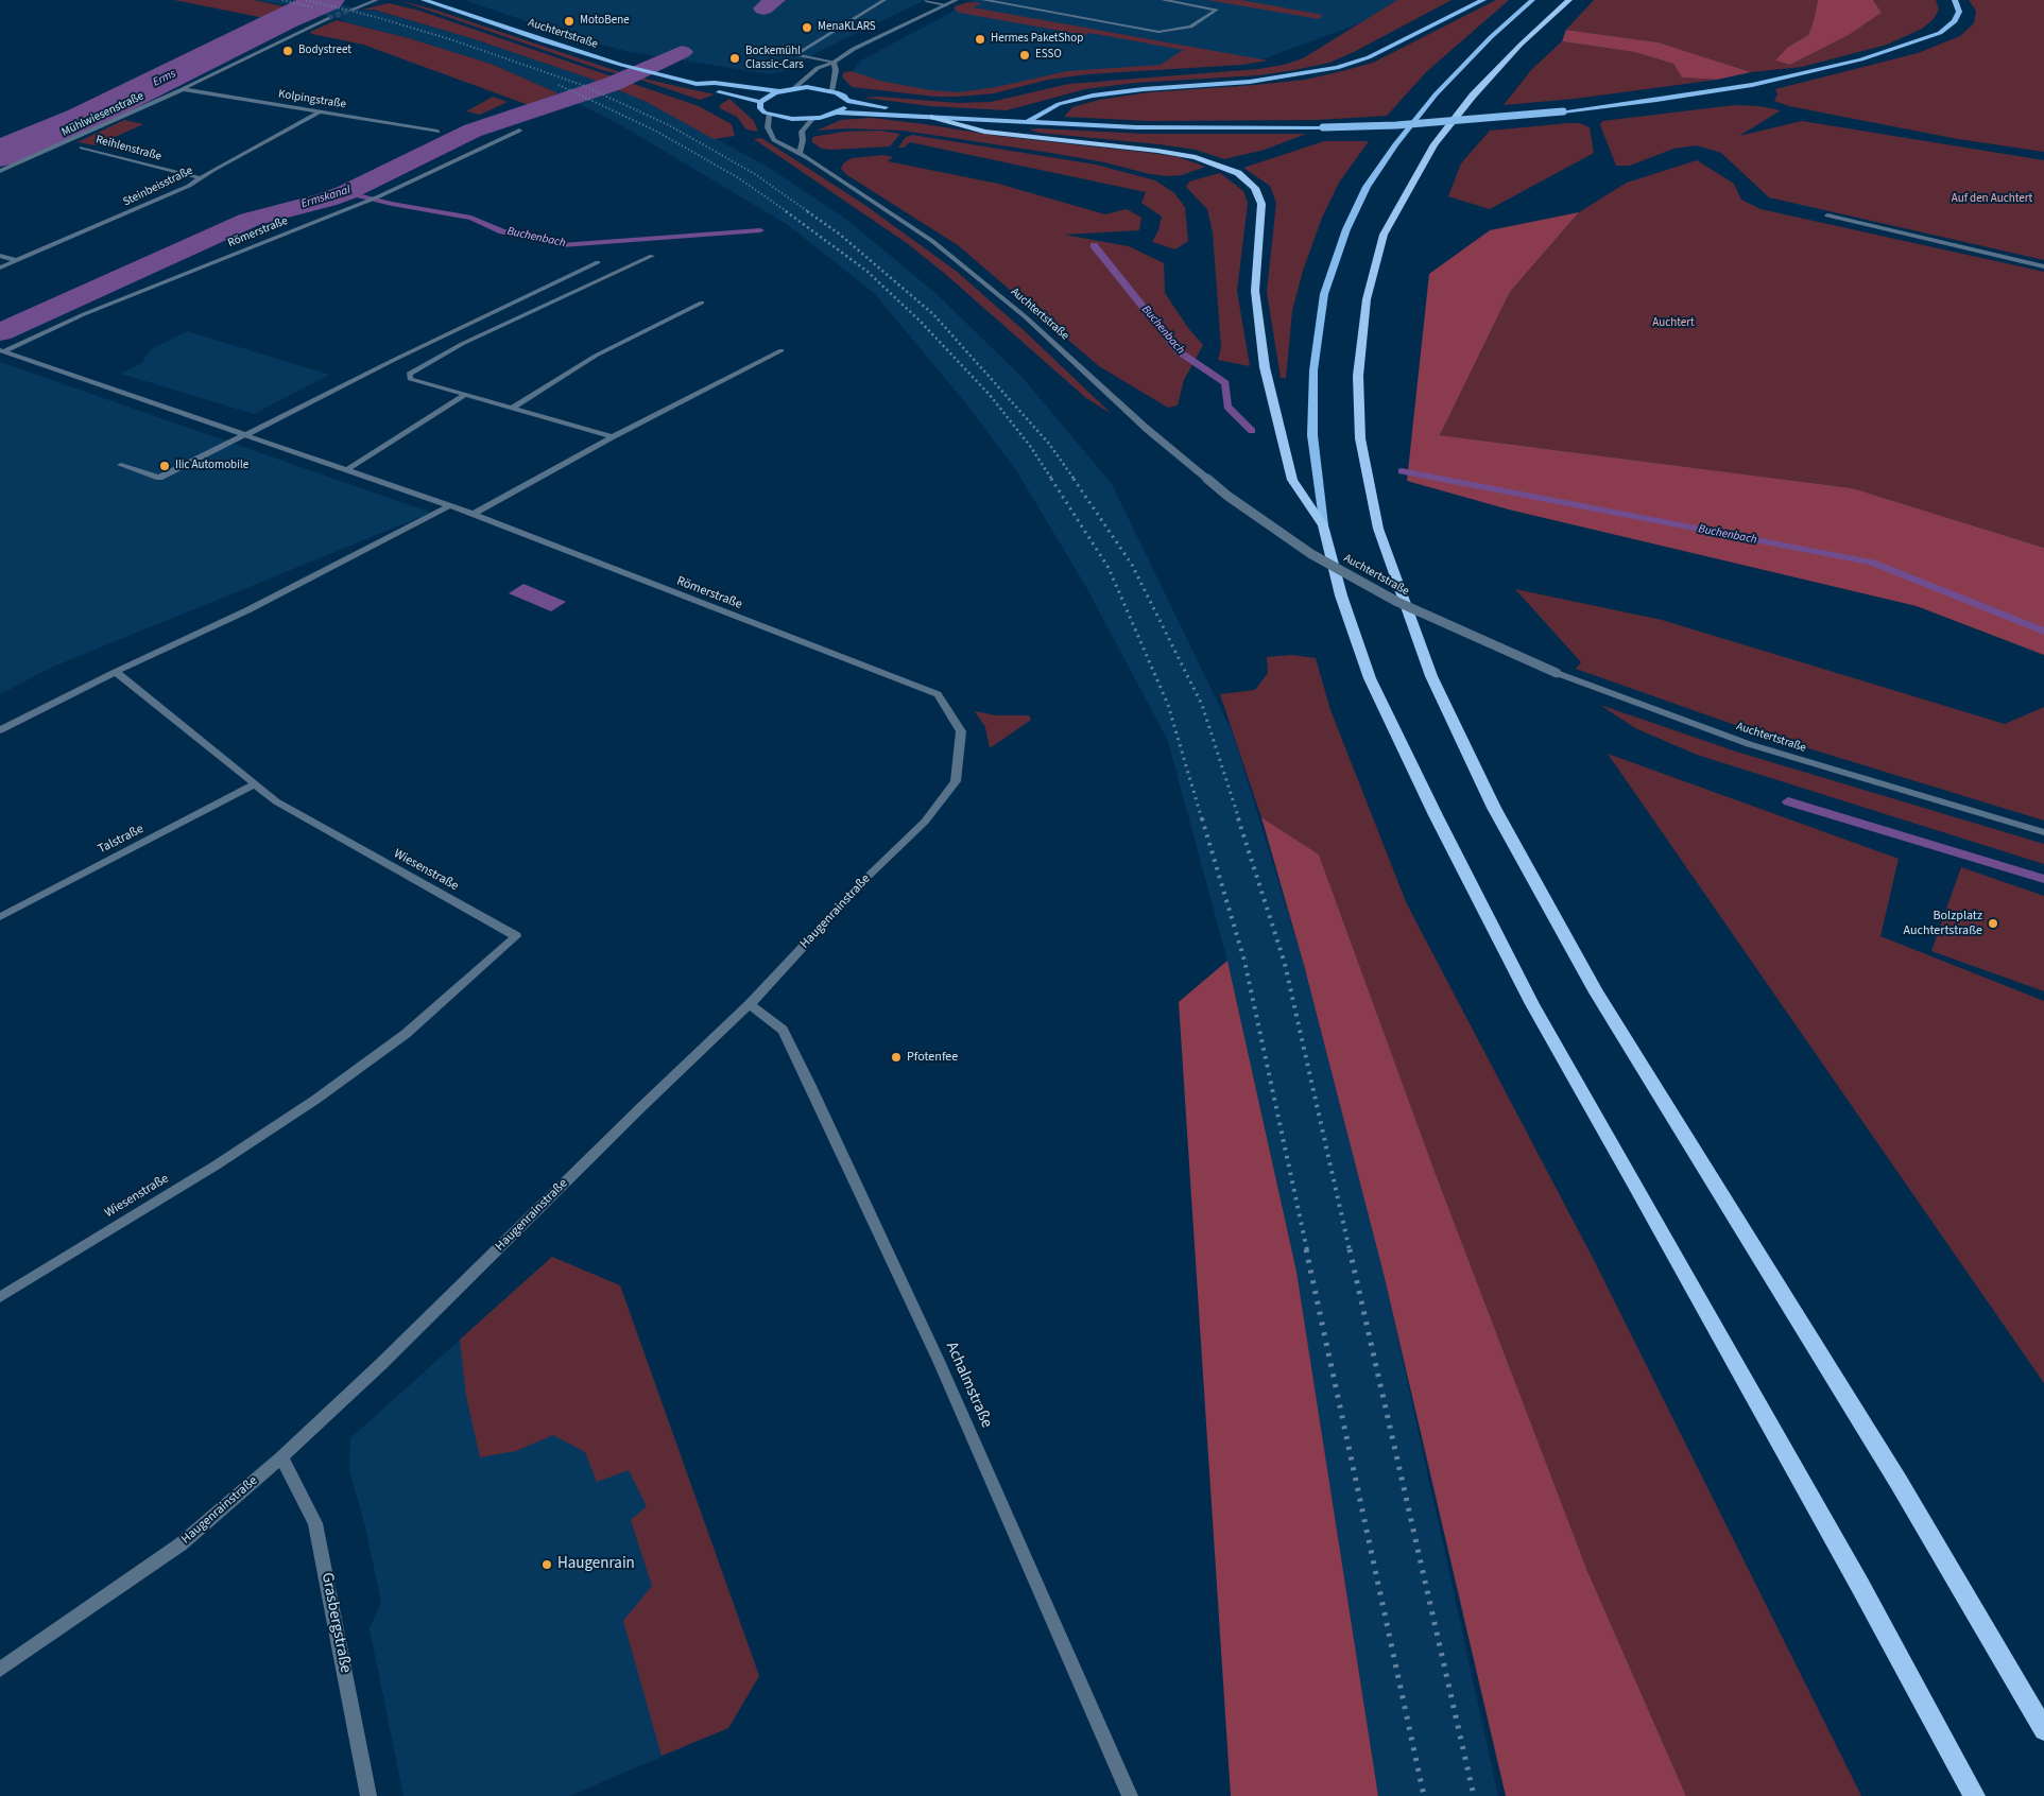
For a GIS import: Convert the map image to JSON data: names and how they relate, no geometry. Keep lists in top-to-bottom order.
{
  "streets": {
    "main road": ["Auchtertstraße"],
    "street": [
      "Kolpingstraße",
      "Mühlwiesenstraße",
      "Reihlenstraße",
      "Steinbeisstraße",
      "Römerstraße",
      "Talstraße",
      "Wiesenstraße",
      "Haugenrainstraße",
      "Achalmstraße",
      "Grasbergstraße"
    ]
  },
  "crossings": [
    ["Kolpingstraße", "Mühlwiesenstraße"],
    ["Kolpingstraße", "Steinbeisstraße"],
    ["Reihlenstraße", "Steinbeisstraße"],
    ["Römerstraße", "Haugenrainstraße"],
    ["Talstraße", "Wiesenstraße"],
    ["Haugenrainstraße", "Achalmstraße"],
    ["Haugenrainstraße", "Grasbergstraße"]
  ],
  "water": ["Erms", "Ermskanal", "Buchenbach"],
  "parks": ["Auf den Auchtert", "Auchtert"],
  "places": [
    "MotoBene",
    "MenaKLARS",
    "Hermes PaketShop",
    "Bodystreet",
    "ESSO",
    "Bockemühl Classic-Cars",
    "Ilic Automobile",
    "Bolzplatz Auchtertstraße",
    "Pfotenfee",
    "Haugenrain"
  ]
}
